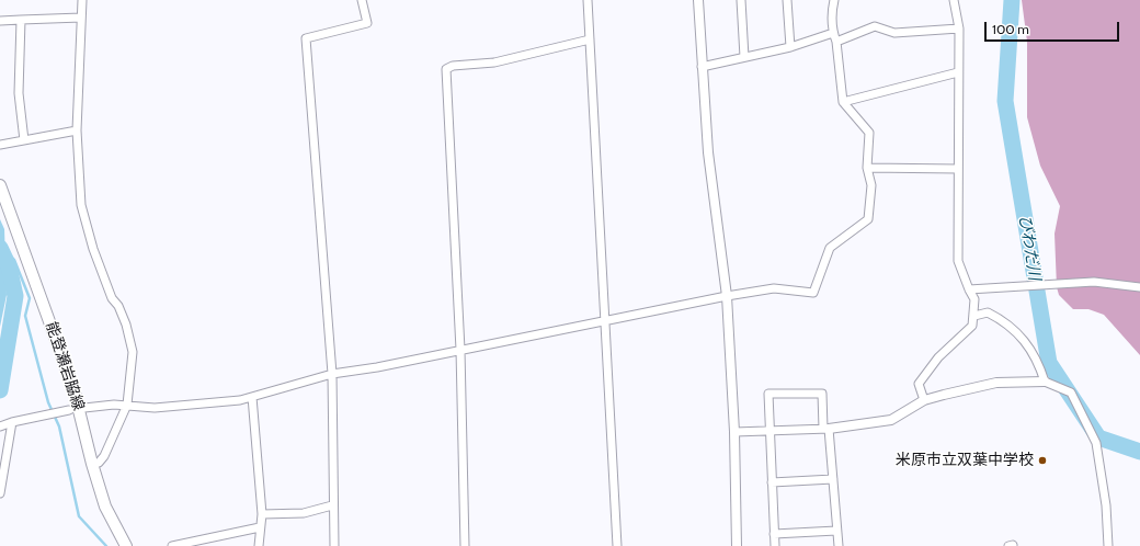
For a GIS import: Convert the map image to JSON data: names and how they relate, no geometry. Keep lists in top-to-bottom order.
{
  "streets": {
    "main road": ["能登瀬岩脇線"]
  },
  "water": ["びわだ川"],
  "places": ["米原市立双葉中学校"],
  "scale_bar": "100 m"
}
